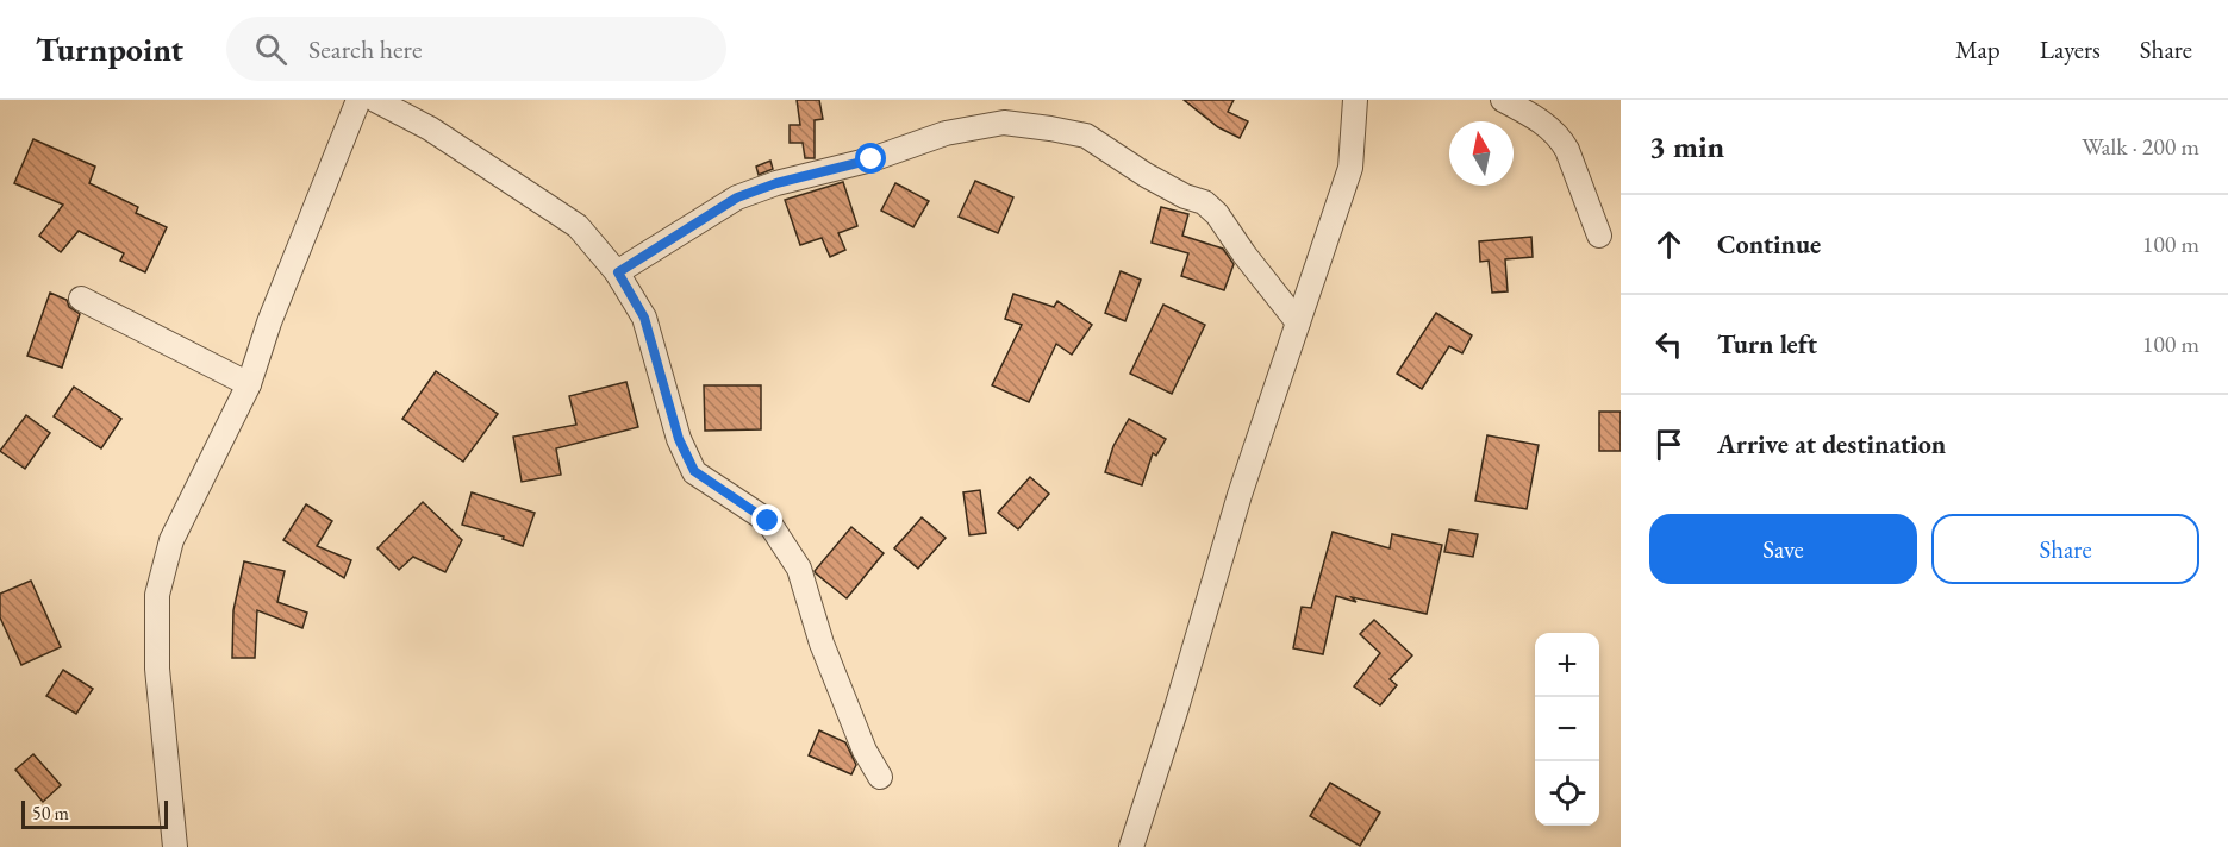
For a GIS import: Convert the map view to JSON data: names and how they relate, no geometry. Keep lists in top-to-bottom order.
{
  "scale_bar": "50 m",
  "north": "top",
  "page": {
    "header": "Turnpoint",
    "search": "Search here",
    "nav": ["Map", "Layers", "Share"],
    "heading": ["3 min", "Walk · 200 m"],
    "list": [
      ["Continue", "100 m"],
      ["Turn left", "100 m"],
      "Arrive at destination"
    ],
    "buttons": ["Save", "Share"],
    "map_buttons": ["+", "−"],
    "scale": "50 m"
  }
}
